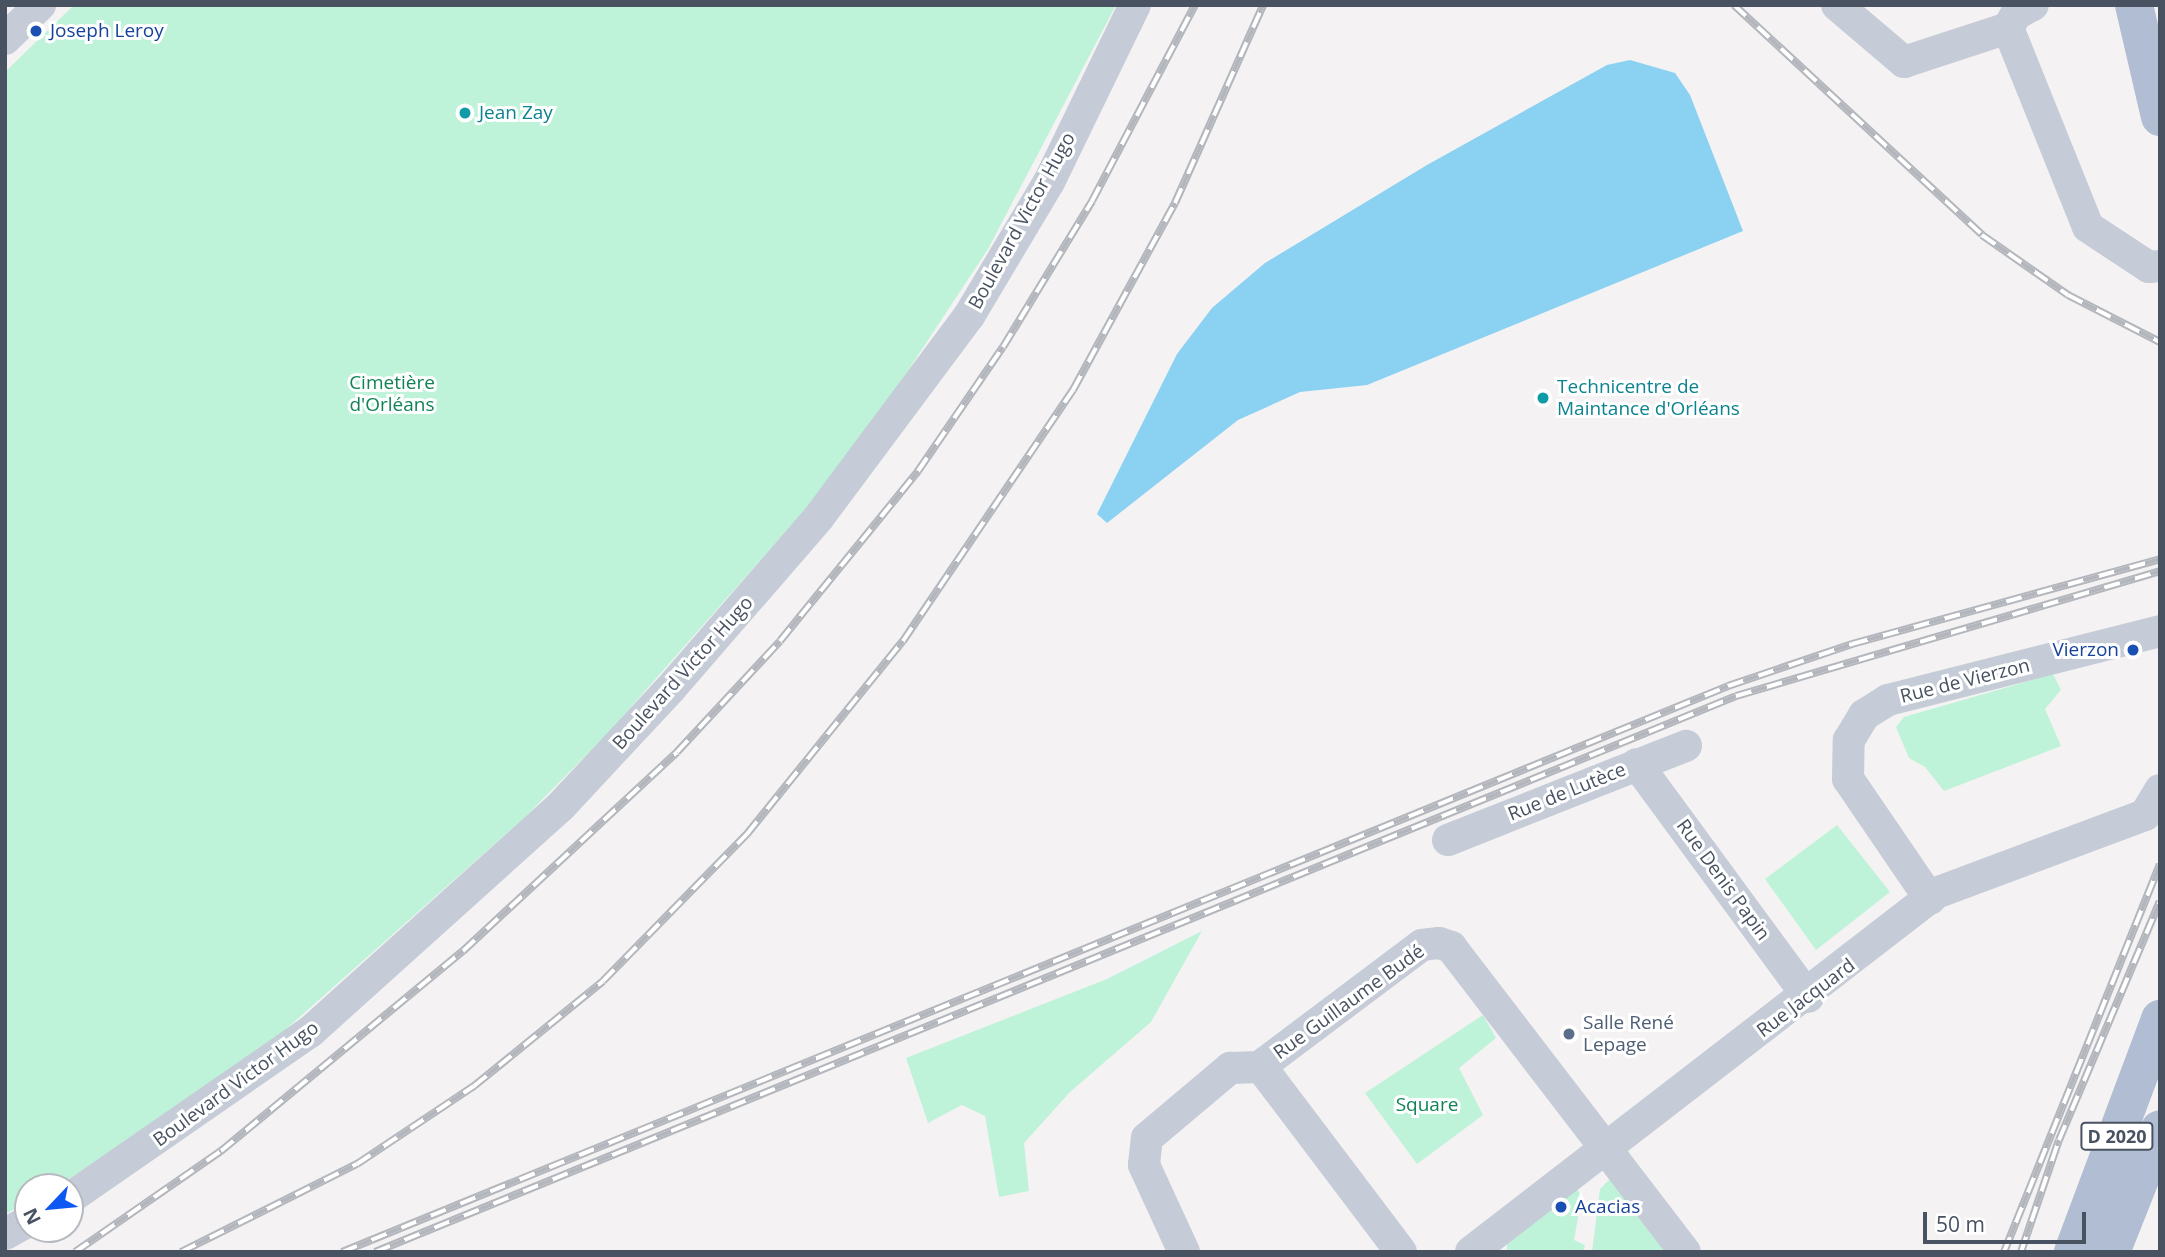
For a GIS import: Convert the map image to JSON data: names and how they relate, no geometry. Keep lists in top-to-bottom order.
{
  "streets": {
    "main road": ["D 2020"],
    "street": [
      "Boulevard Victor Hugo",
      "Rue de Vierzon",
      "Rue de Lutèce",
      "Rue Denis Papin",
      "Rue Jacquard",
      "Rue Guillaume Budé"
    ]
  },
  "crossings": [
    ["Rue de Vierzon", "Rue Jacquard"],
    ["Rue de Lutèce", "Rue Denis Papin"],
    ["Rue Denis Papin", "Rue Jacquard"],
    ["Rue Jacquard", "Rue Guillaume Budé"]
  ],
  "parks": ["Cimetière d'Orléans", "Square"],
  "places": [
    "Joseph Leroy",
    "Jean Zay",
    "Technicentre de Maintance d'Orléans",
    "Vierzon",
    "Salle René Lepage",
    "Acacias"
  ],
  "scale_bar": "50 m",
  "north": "bottom left"
}
